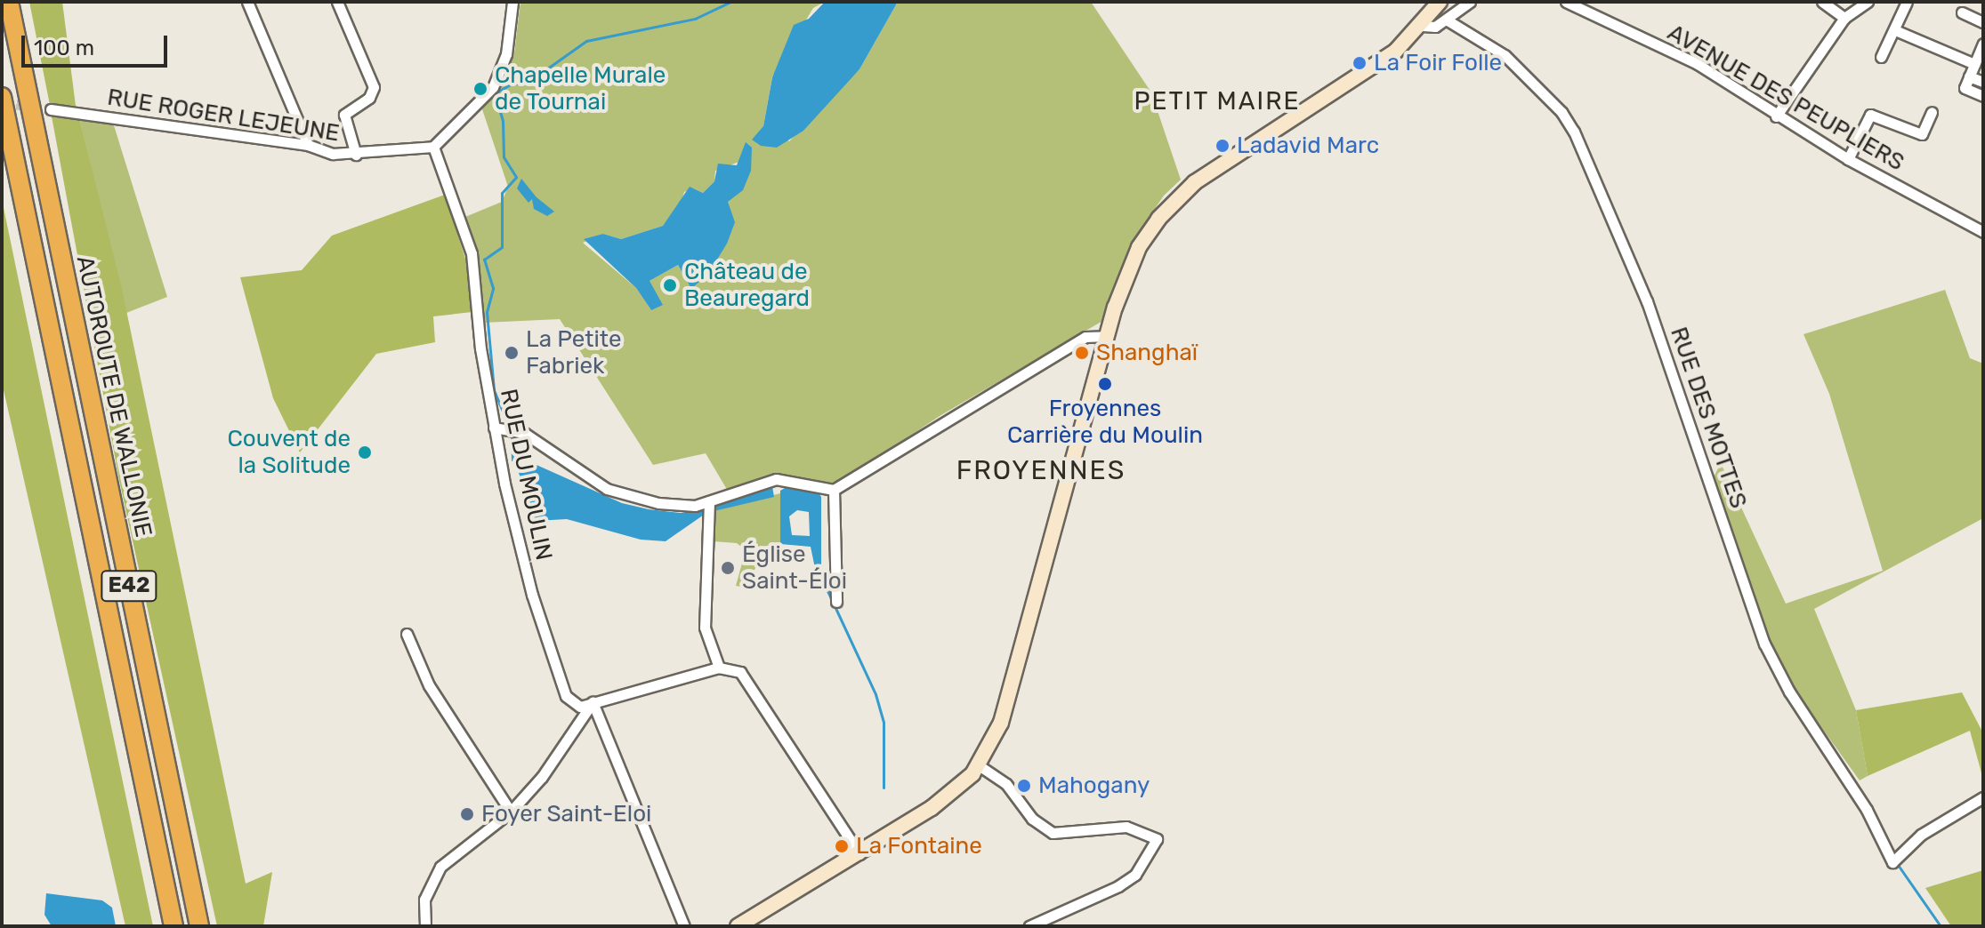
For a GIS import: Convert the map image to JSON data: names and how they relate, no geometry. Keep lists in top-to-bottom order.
{
  "streets": {
    "highway": ["AUTOROUTE DE WALLONIE", "E42"],
    "street": [
      "AVENUE DES PEUPLIERS",
      "RUE ROGER LEJEUNE",
      "RUE DES MOTTES",
      "RUE DU MOULIN"
    ]
  },
  "crossings": [
    ["RUE ROGER LEJEUNE", "RUE DU MOULIN"]
  ],
  "districts": ["PETIT MAIRE", "FROYENNES"],
  "places": [
    "La Foir Folle",
    "Chapelle Murale de Tournai",
    "Ladavid Marc",
    "Château de Beauregard",
    "La Petite Fabriek",
    "Shanghaï",
    "Froyennes Carrière du Moulin",
    "Couvent de la Solitude",
    "Église Saint-Éloi",
    "Mahogany",
    "Foyer Saint-Eloi",
    "La Fontaine"
  ],
  "scale_bar": "100 m"
}
